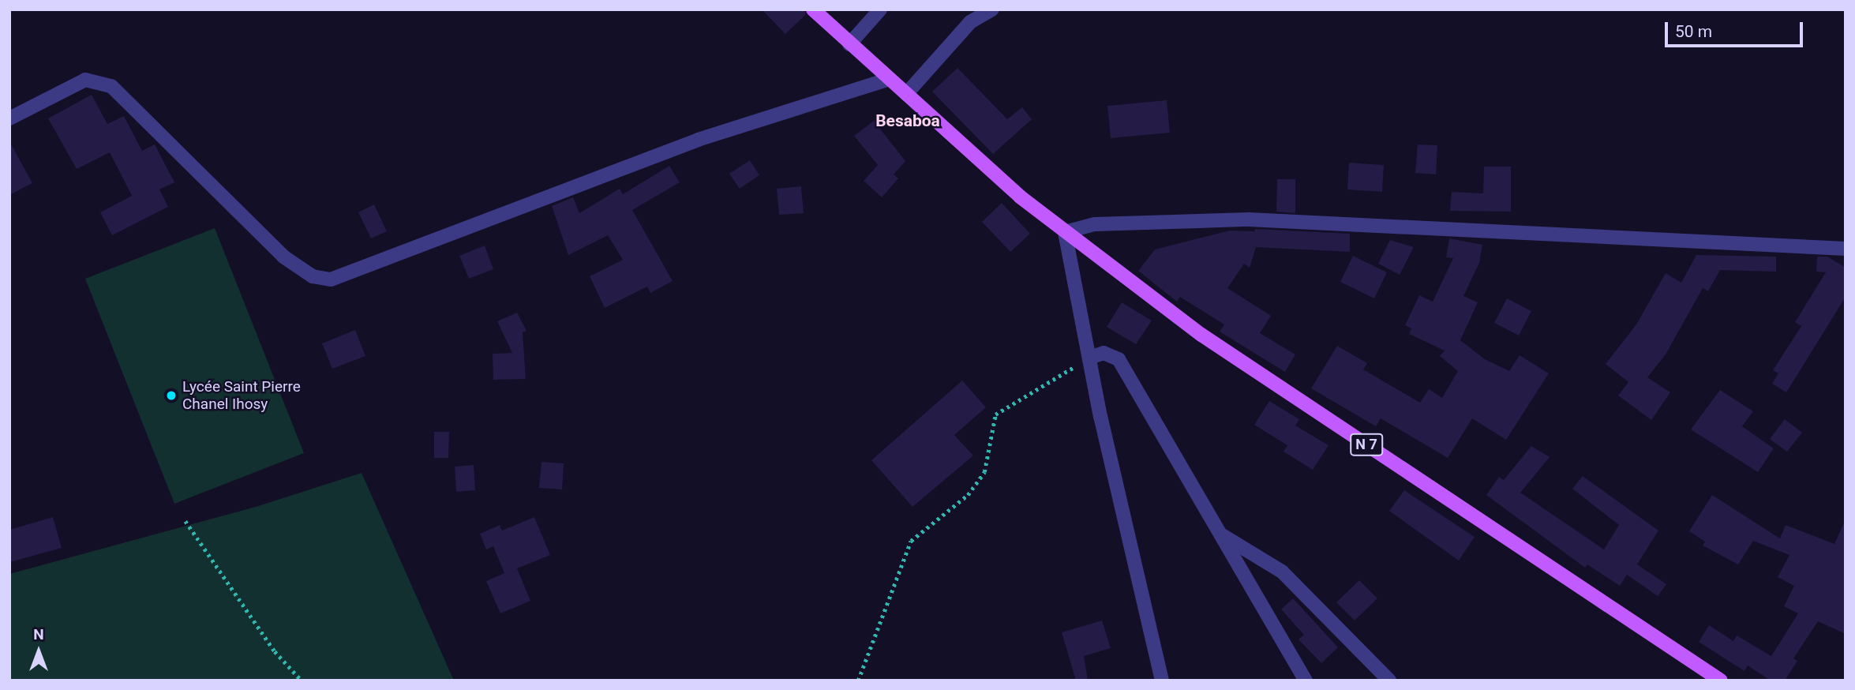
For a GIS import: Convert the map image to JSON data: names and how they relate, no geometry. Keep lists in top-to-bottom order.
{
  "streets": {
    "main road": ["N 7"]
  },
  "districts": ["Besaboa"],
  "places": ["Lycée Saint Pierre Chanel Ihosy"],
  "scale_bar": "50 m",
  "north": "top"
}
